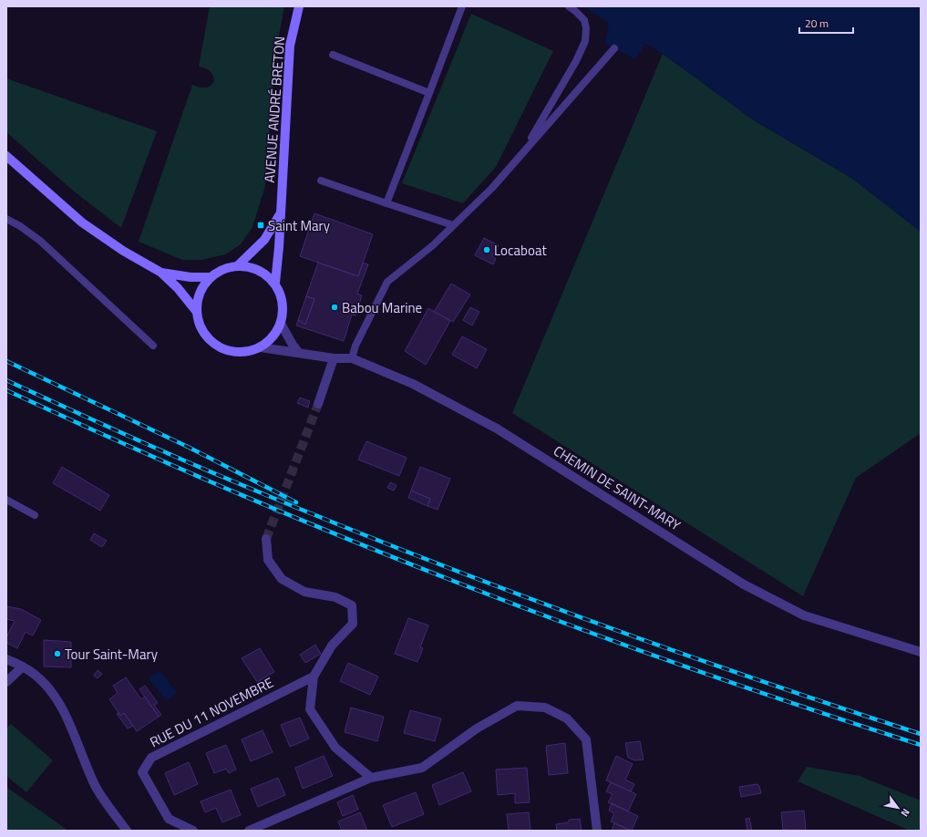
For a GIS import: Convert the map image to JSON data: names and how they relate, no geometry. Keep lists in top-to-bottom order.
{
  "streets": {
    "street": ["AVENUE ANDRÉ BRETON", "CHEMIN DE SAINT-MARY", "RUE DU 11 NOVEMBRE"]
  },
  "crossings": [
    ["AVENUE ANDRÉ BRETON", "CHEMIN DE SAINT-MARY"]
  ],
  "places": {
    "transit": ["Saint Mary"],
    "other": ["Locaboat", "Babou Marine", "Tour Saint-Mary"]
  },
  "scale_bar": "20 m",
  "north": "bottom right"
}
